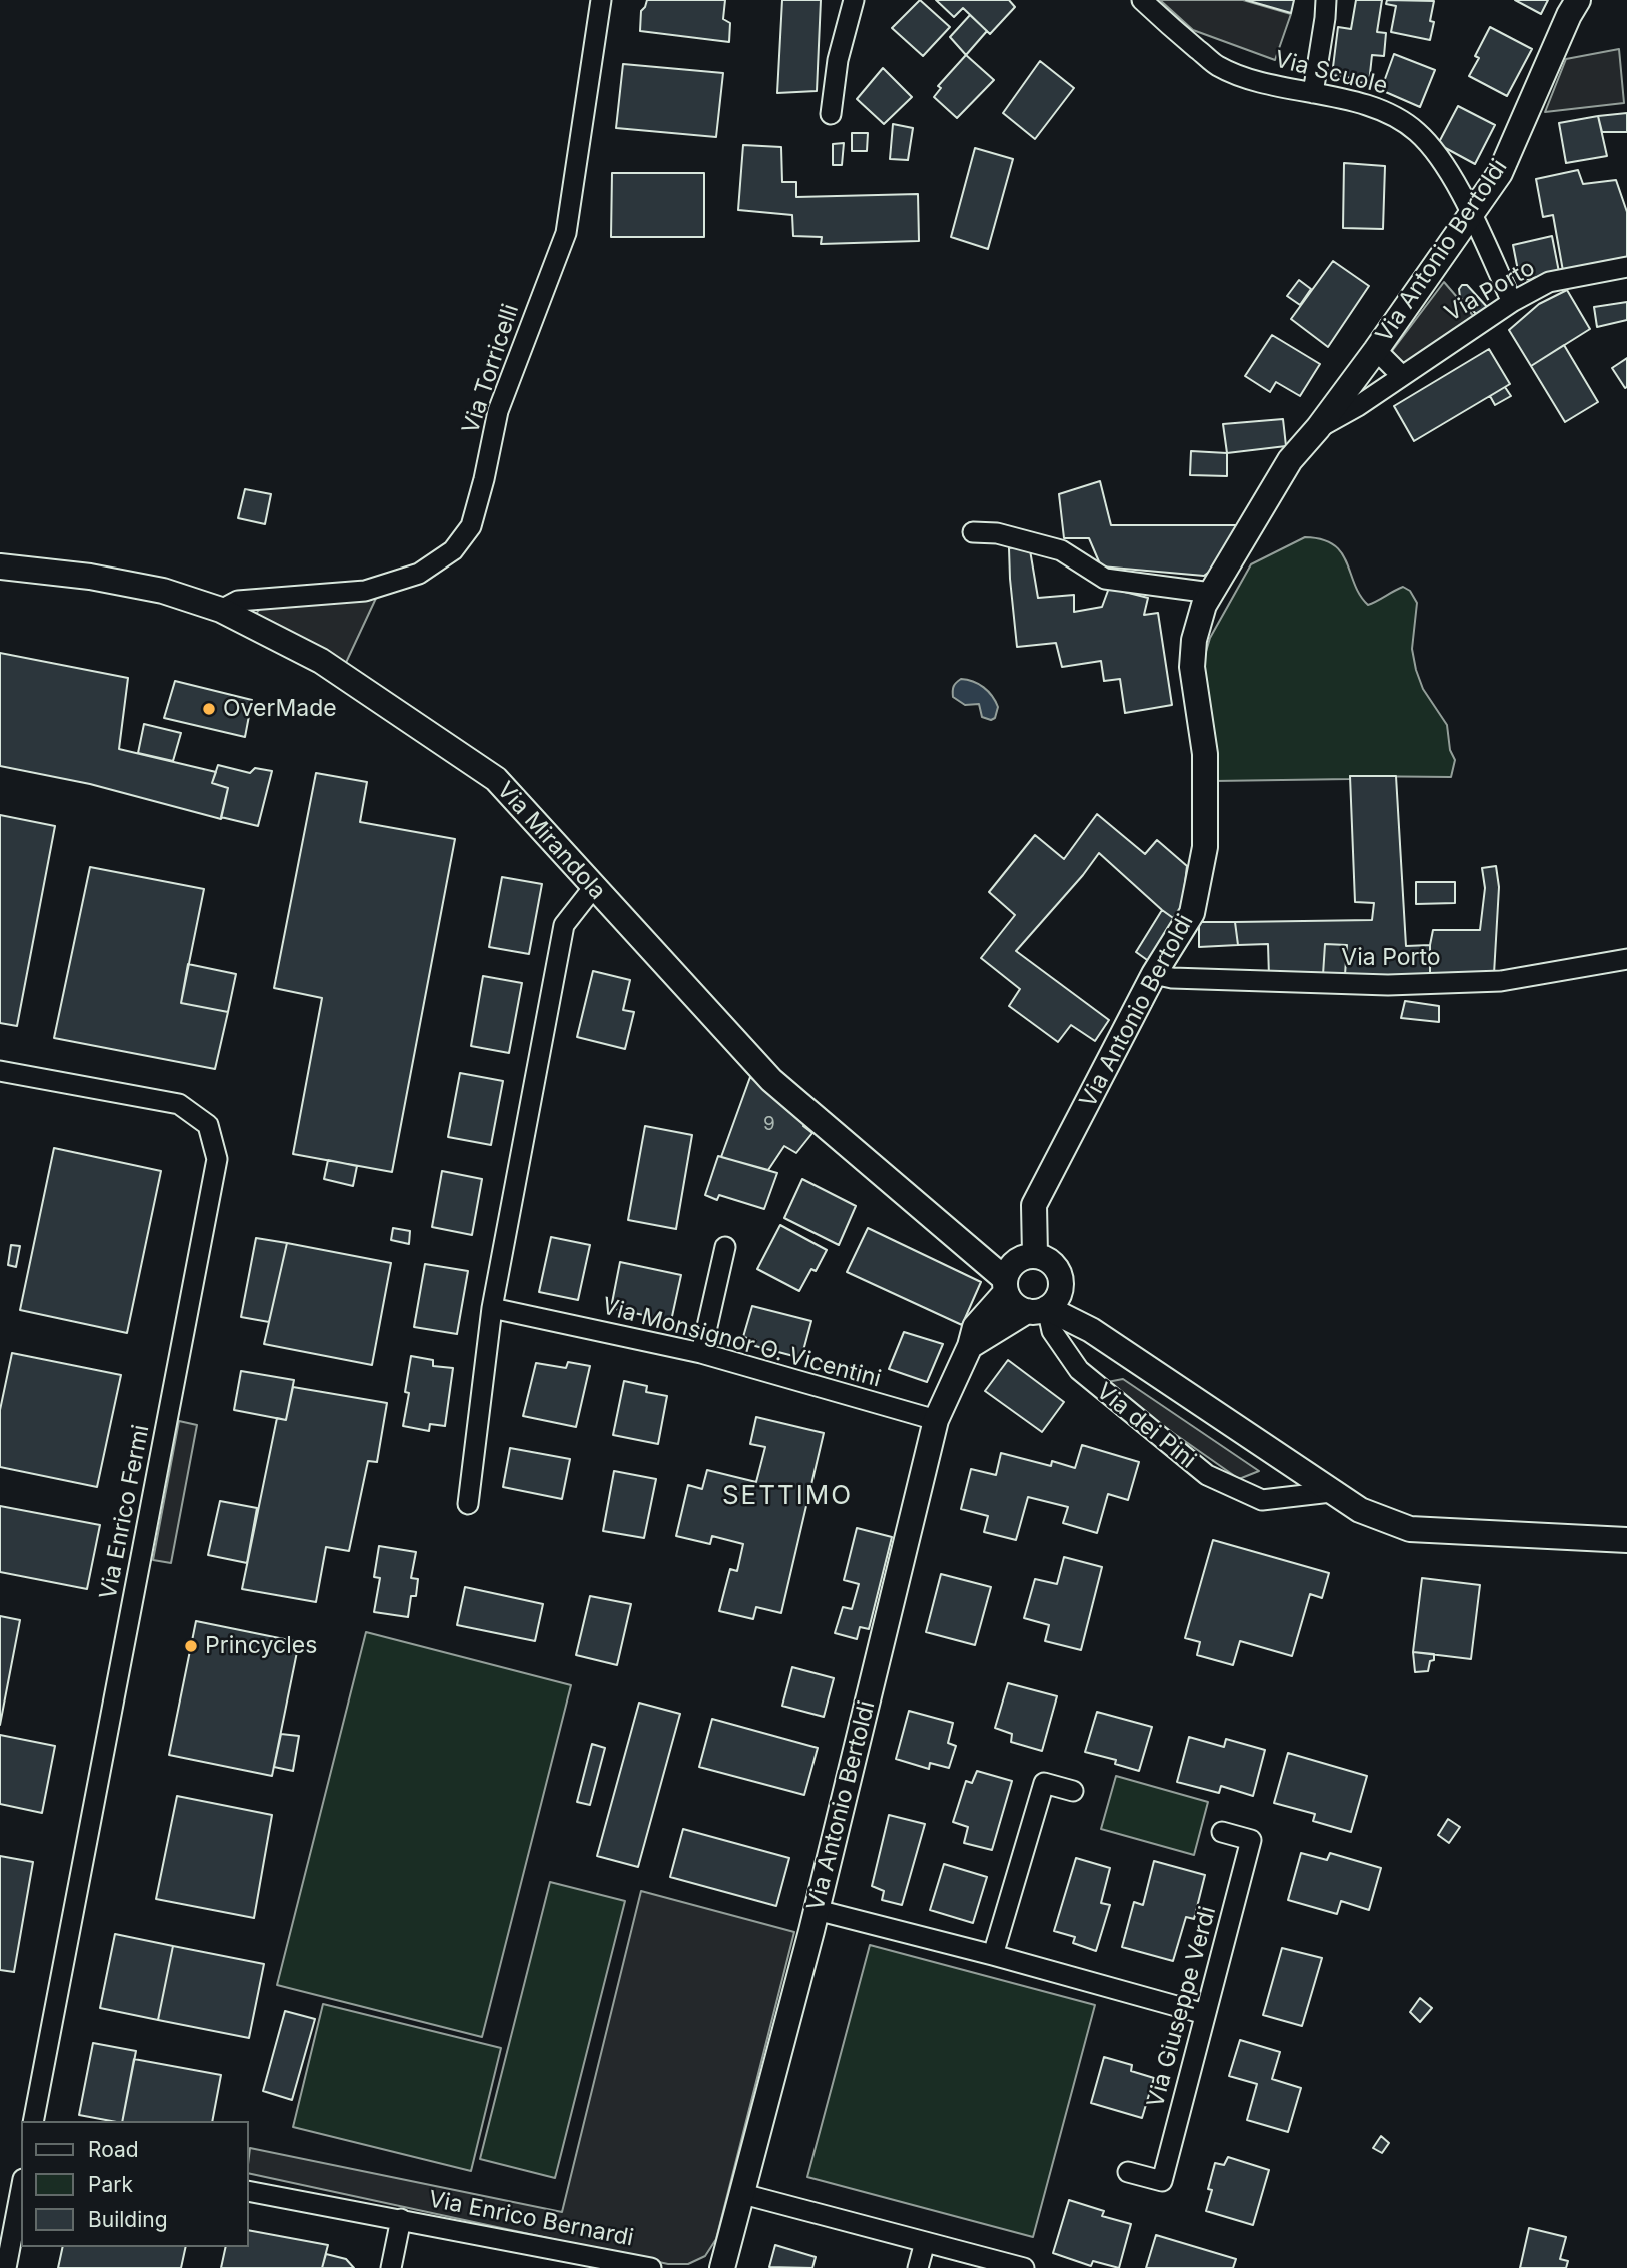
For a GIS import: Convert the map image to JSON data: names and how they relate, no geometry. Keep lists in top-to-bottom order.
{
  "streets": {
    "street": [
      "Via Scuole",
      "Via Antonio Bertoldi",
      "Via Porto",
      "Via Torricelli",
      "Via Mirandola",
      "Via Monsignor O. Vicentini",
      "Via dei Pini",
      "Via Enrico Fermi",
      "Via Giuseppe Verdi",
      "Via Enrico Bernardi"
    ]
  },
  "crossings": [
    ["Via Scuole", "Via Antonio Bertoldi"],
    ["Via Scuole", "Via Porto"],
    ["Via Antonio Bertoldi", "Via Porto"],
    ["Via Antonio Bertoldi", "Via Mirandola"],
    ["Via Antonio Bertoldi", "Via Monsignor O. Vicentini"],
    ["Via Antonio Bertoldi", "Via dei Pini"],
    ["Via Torricelli", "Via Mirandola"],
    ["Via Mirandola", "Via dei Pini"]
  ],
  "districts": ["SETTIMO"],
  "places": ["OverMade", "Princycles"],
  "house_numbers": ["9"],
  "legend": ["Road", "Park", "Building"]
}
